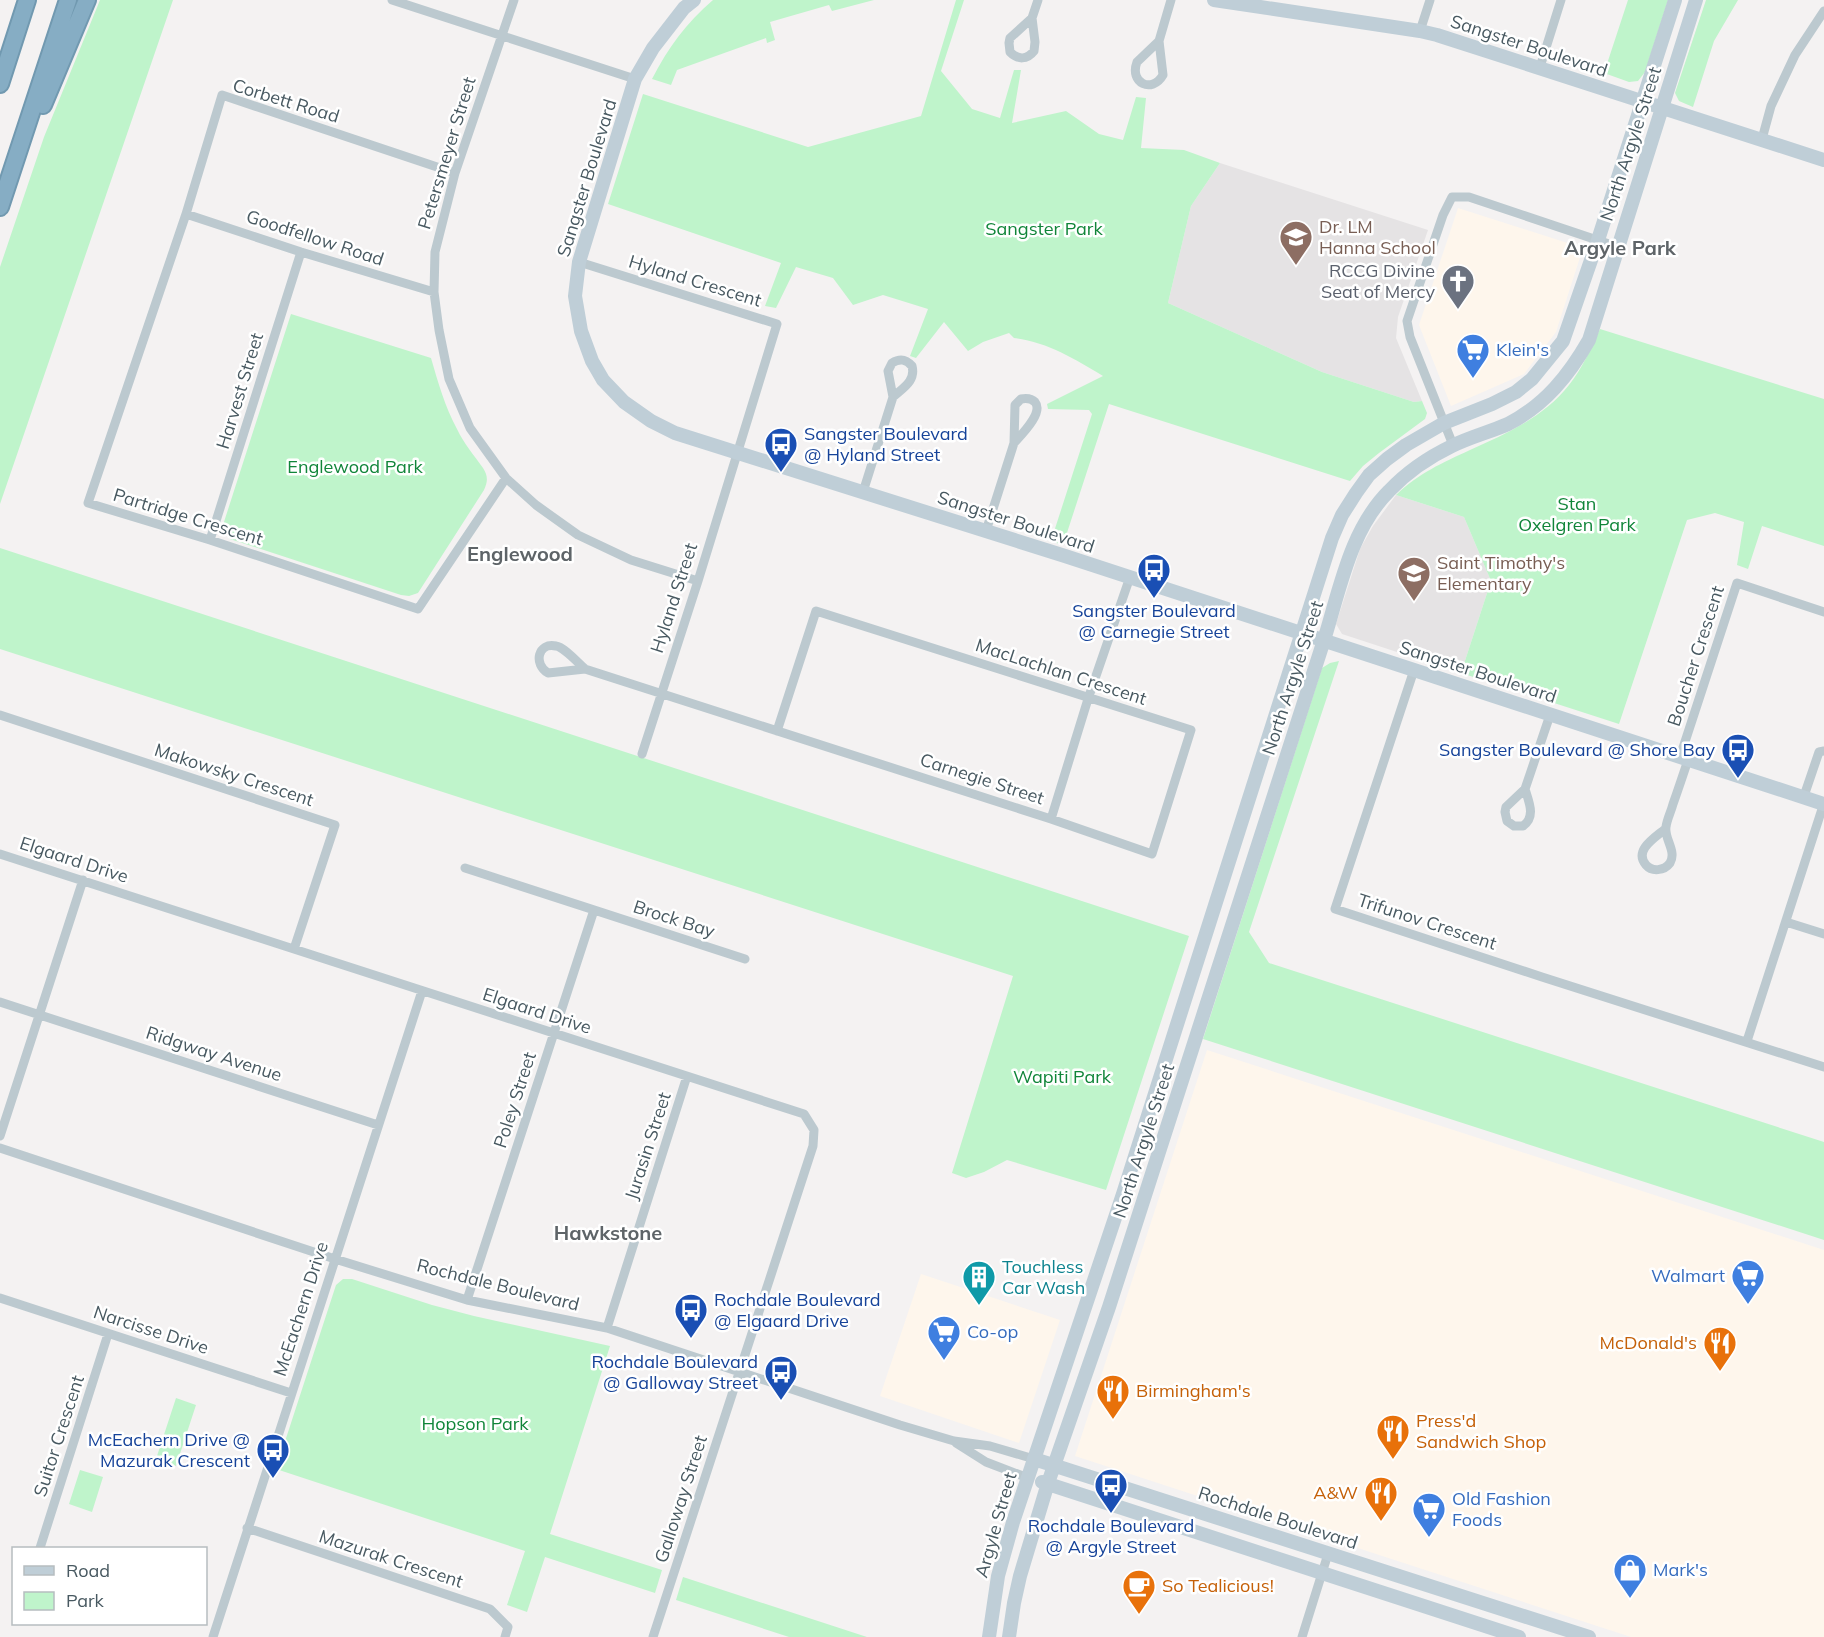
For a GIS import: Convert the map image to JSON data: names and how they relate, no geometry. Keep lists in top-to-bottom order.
{
  "streets": {
    "street": [
      "Sangster Boulevard",
      "Corbett Road",
      "North Argyle Street",
      "Petersmeyer Street",
      "Goodfellow Road",
      "Hyland Crescent",
      "Harvest Street",
      "Partridge Crescent",
      "Hyland Street",
      "Boucher Crescent",
      "MacLachlan Crescent",
      "Makowsky Crescent",
      "Carnegie Street",
      "Elgaard Drive",
      "Brock Bay",
      "Trifunov Crescent",
      "Ridgway Avenue",
      "Poley Street",
      "Jurasin Street",
      "Rochdale Boulevard",
      "McEachern Drive",
      "Narcisse Drive",
      "Suitor Crescent",
      "Galloway Street",
      "Argyle Street",
      "Mazurak Crescent"
    ]
  },
  "crossings": [
    ["Sangster Boulevard", "North Argyle Street"],
    ["Sangster Boulevard", "Hyland Crescent"],
    ["Sangster Boulevard", "Hyland Street"],
    ["Sangster Boulevard", "Boucher Crescent"],
    ["Sangster Boulevard", "Carnegie Street"],
    ["Sangster Boulevard", "Trifunov Crescent"],
    ["Corbett Road", "Petersmeyer Street"],
    ["Corbett Road", "Goodfellow Road"],
    ["Corbett Road", "Partridge Crescent"],
    ["North Argyle Street", "Rochdale Boulevard"],
    ["North Argyle Street", "Argyle Street"],
    ["Petersmeyer Street", "Goodfellow Road"],
    ["Petersmeyer Street", "Partridge Crescent"],
    ["Petersmeyer Street", "Hyland Street"],
    ["Goodfellow Road", "Harvest Street"],
    ["Goodfellow Road", "Partridge Crescent"],
    ["Hyland Crescent", "Hyland Street"],
    ["Harvest Street", "Partridge Crescent"],
    ["Hyland Street", "Carnegie Street"],
    ["MacLachlan Crescent", "Carnegie Street"],
    ["Makowsky Crescent", "Elgaard Drive"],
    ["Elgaard Drive", "Poley Street"],
    ["Elgaard Drive", "Jurasin Street"],
    ["Elgaard Drive", "Rochdale Boulevard"],
    ["Elgaard Drive", "McEachern Drive"],
    ["Elgaard Drive", "Galloway Street"],
    ["Brock Bay", "Poley Street"],
    ["Ridgway Avenue", "McEachern Drive"],
    ["Poley Street", "Rochdale Boulevard"],
    ["Jurasin Street", "Rochdale Boulevard"],
    ["Rochdale Boulevard", "McEachern Drive"],
    ["Rochdale Boulevard", "Galloway Street"],
    ["Rochdale Boulevard", "Argyle Street"],
    ["McEachern Drive", "Narcisse Drive"],
    ["McEachern Drive", "Mazurak Crescent"],
    ["Narcisse Drive", "Suitor Crescent"]
  ],
  "districts": ["Argyle Park", "Englewood", "Hawkstone"],
  "parks": [
    "Sangster Park",
    "Englewood Park",
    "Stan Oxelgren Park",
    "Wapiti Park",
    "Hopson Park"
  ],
  "places": {
    "school or university": ["Dr. LM Hanna School", "Saint Timothy's Elementary"],
    "church": ["RCCG Divine Seat of Mercy"],
    "supermarket": [
      "Klein's",
      "Walmart",
      "Co-op",
      "Old Fashion Foods"
    ],
    "bus stop": [
      "Sangster Boulevard @ Hyland Street",
      "Sangster Boulevard @ Carnegie Street",
      "Sangster Boulevard @ Shore Bay",
      "Rochdale Boulevard @ Elgaard Drive",
      "Rochdale Boulevard @ Galloway Street",
      "McEachern Drive @ Mazurak Crescent",
      "Rochdale Boulevard @ Argyle Street"
    ],
    "building": ["Touchless Car Wash"],
    "restaurant": [
      "McDonald's",
      "Birmingham's",
      "Press'd Sandwich Shop",
      "A&W"
    ],
    "shop": ["Mark's"],
    "cafe": ["So Tealicious!"]
  },
  "legend": ["Road", "Park"]
}
